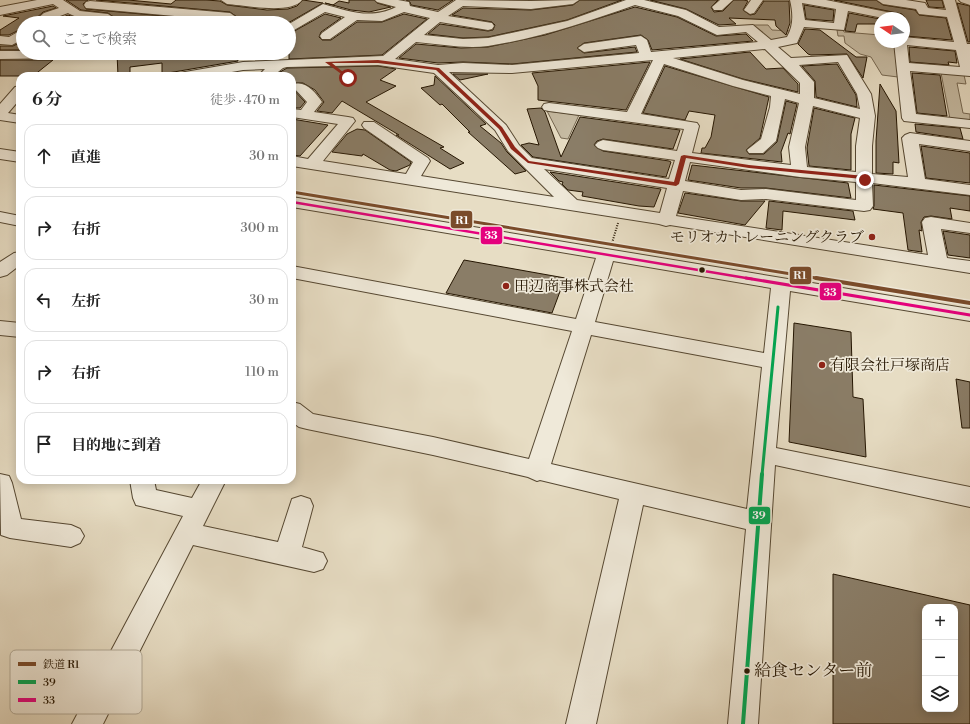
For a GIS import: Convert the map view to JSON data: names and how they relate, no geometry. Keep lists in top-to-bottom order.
{
  "places": [
    "モリオカトレーニングクラブ",
    "田辺商事株式会社",
    "有限会社戸塚商店",
    "給食センター前"
  ],
  "lines": ["rail line R1", "transit line 33", "transit line 39"],
  "legend": ["鉄道 R1", "39", "33"],
  "north": "left",
  "page": {
    "search": "ここで検索",
    "heading": ["6 分", "徒歩 · 470 m"],
    "list": [
      ["直進", "30 m"],
      ["右折", "300 m"],
      ["左折", "30 m"],
      ["右折", "110 m"],
      "目的地に到着"
    ],
    "map_buttons": ["+", "−"]
  }
}
